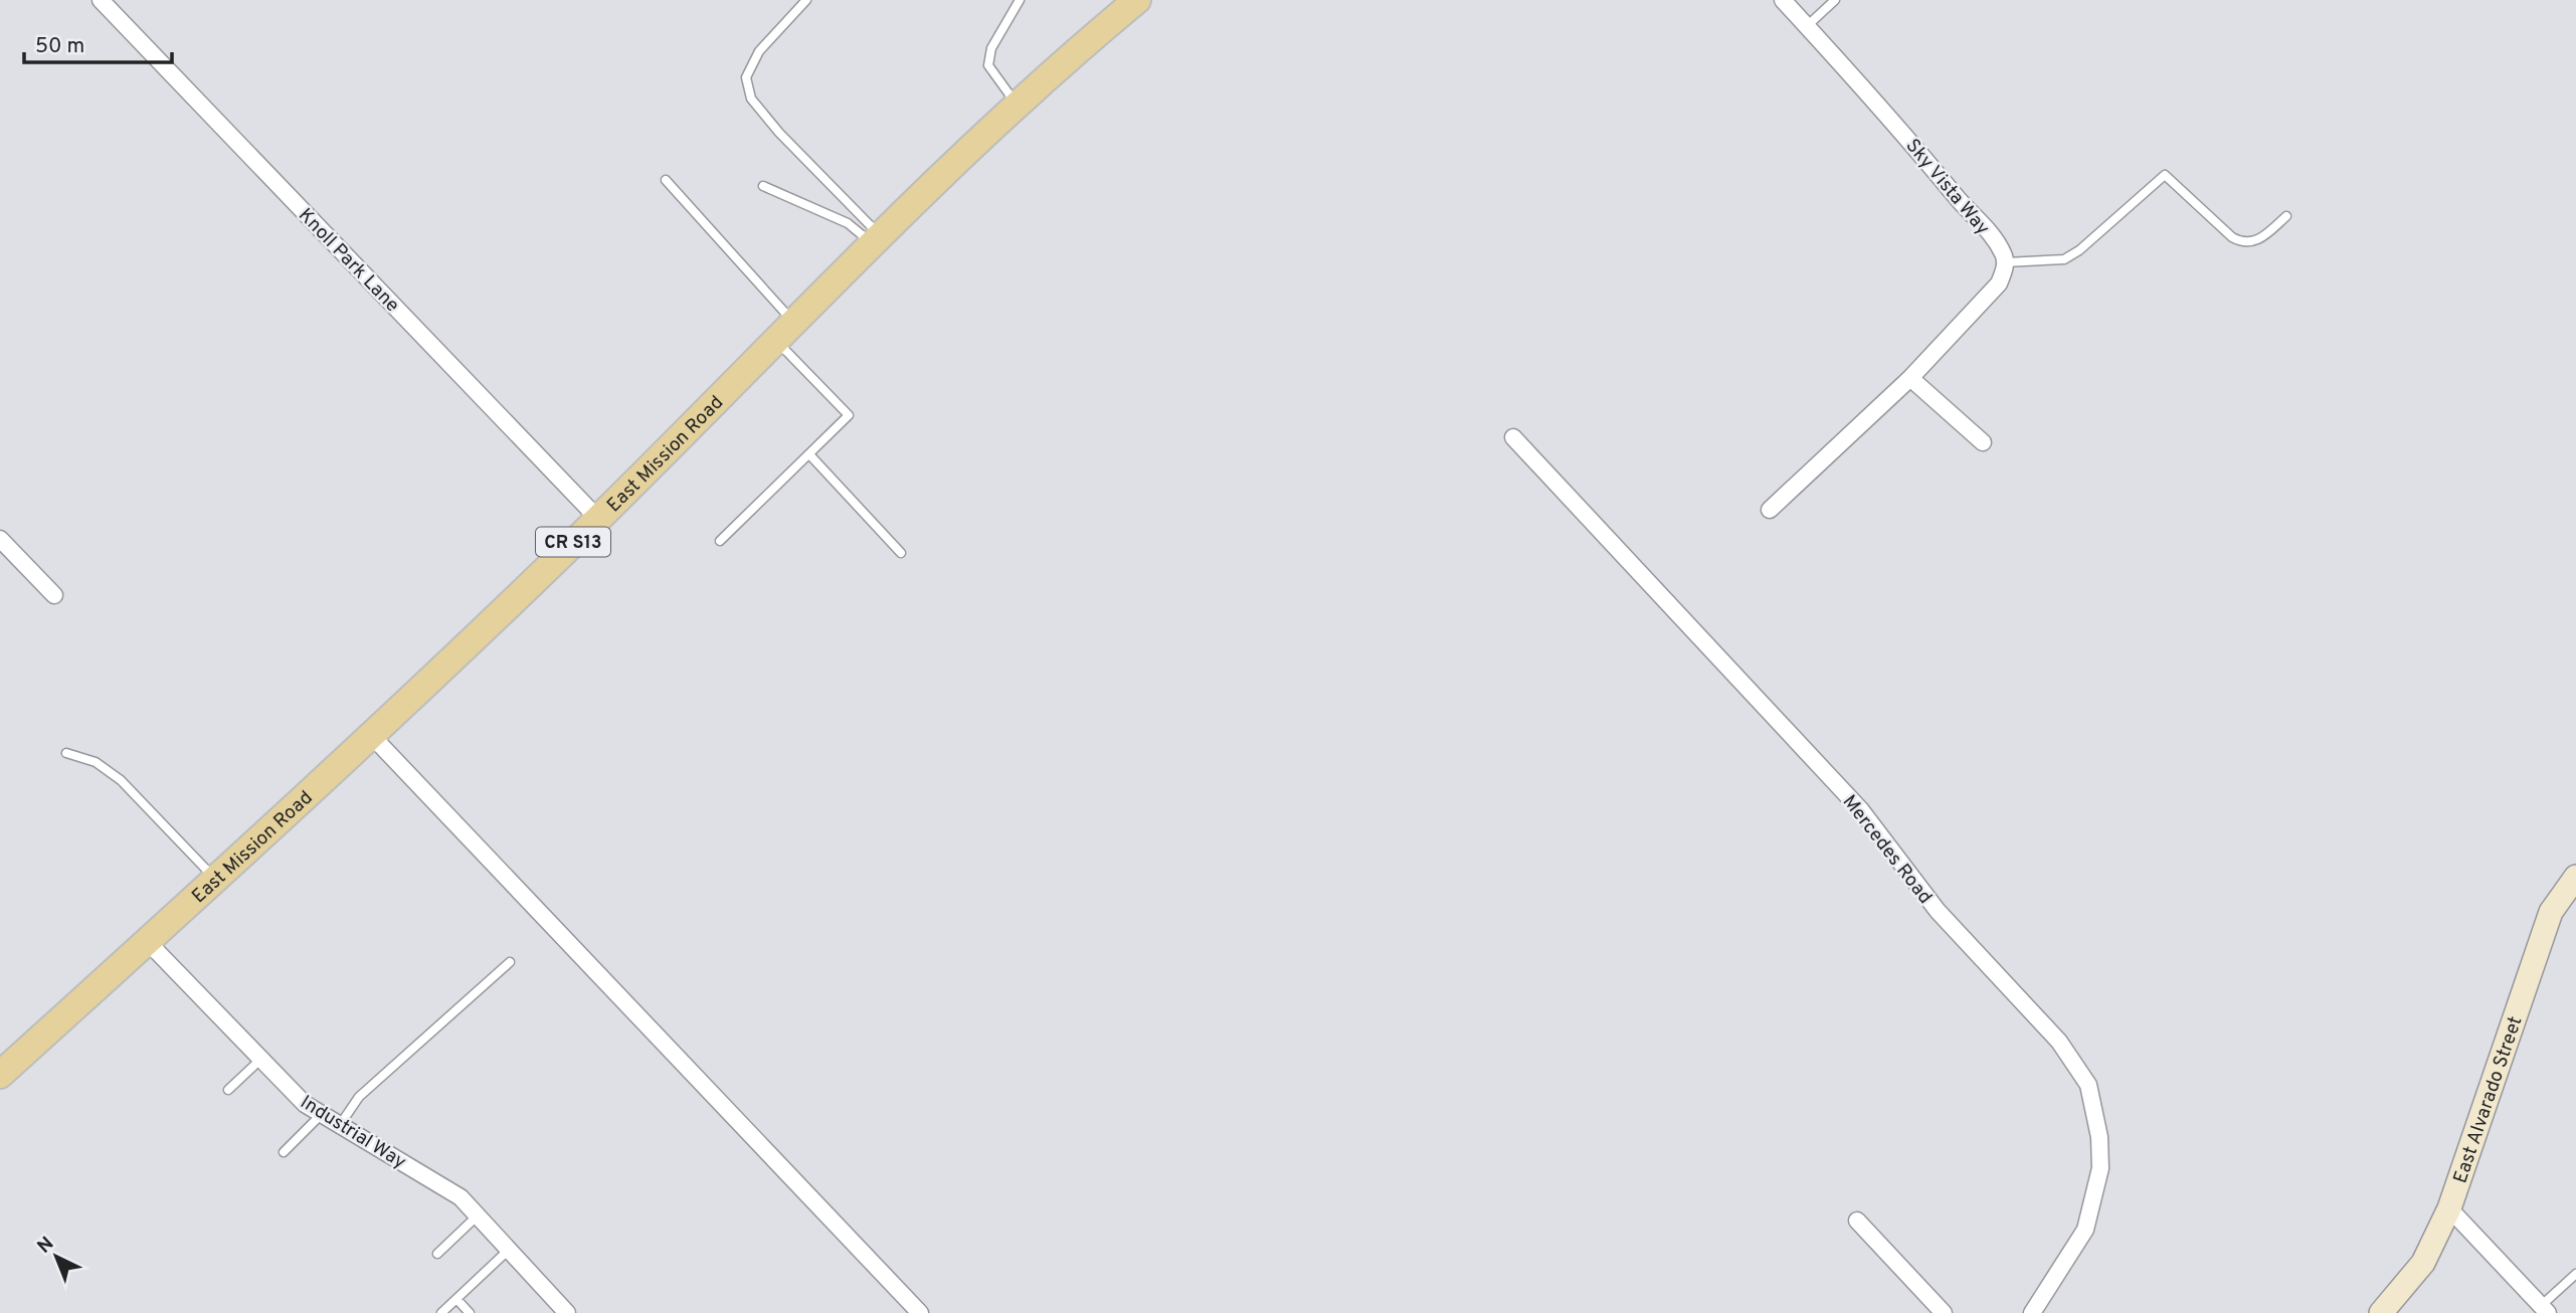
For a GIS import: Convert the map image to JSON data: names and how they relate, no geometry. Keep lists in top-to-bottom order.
{
  "streets": {
    "main road": ["East Mission Road", "CR S13"],
    "street": [
      "Sky Vista Way",
      "Knoll Park Lane",
      "Mercedes Road",
      "East Alvarado Street",
      "Industrial Way"
    ]
  },
  "crossings": [
    ["Knoll Park Lane", "East Mission Road"],
    ["East Mission Road", "Industrial Way"]
  ],
  "scale_bar": "50 m",
  "north": "top left"
}
